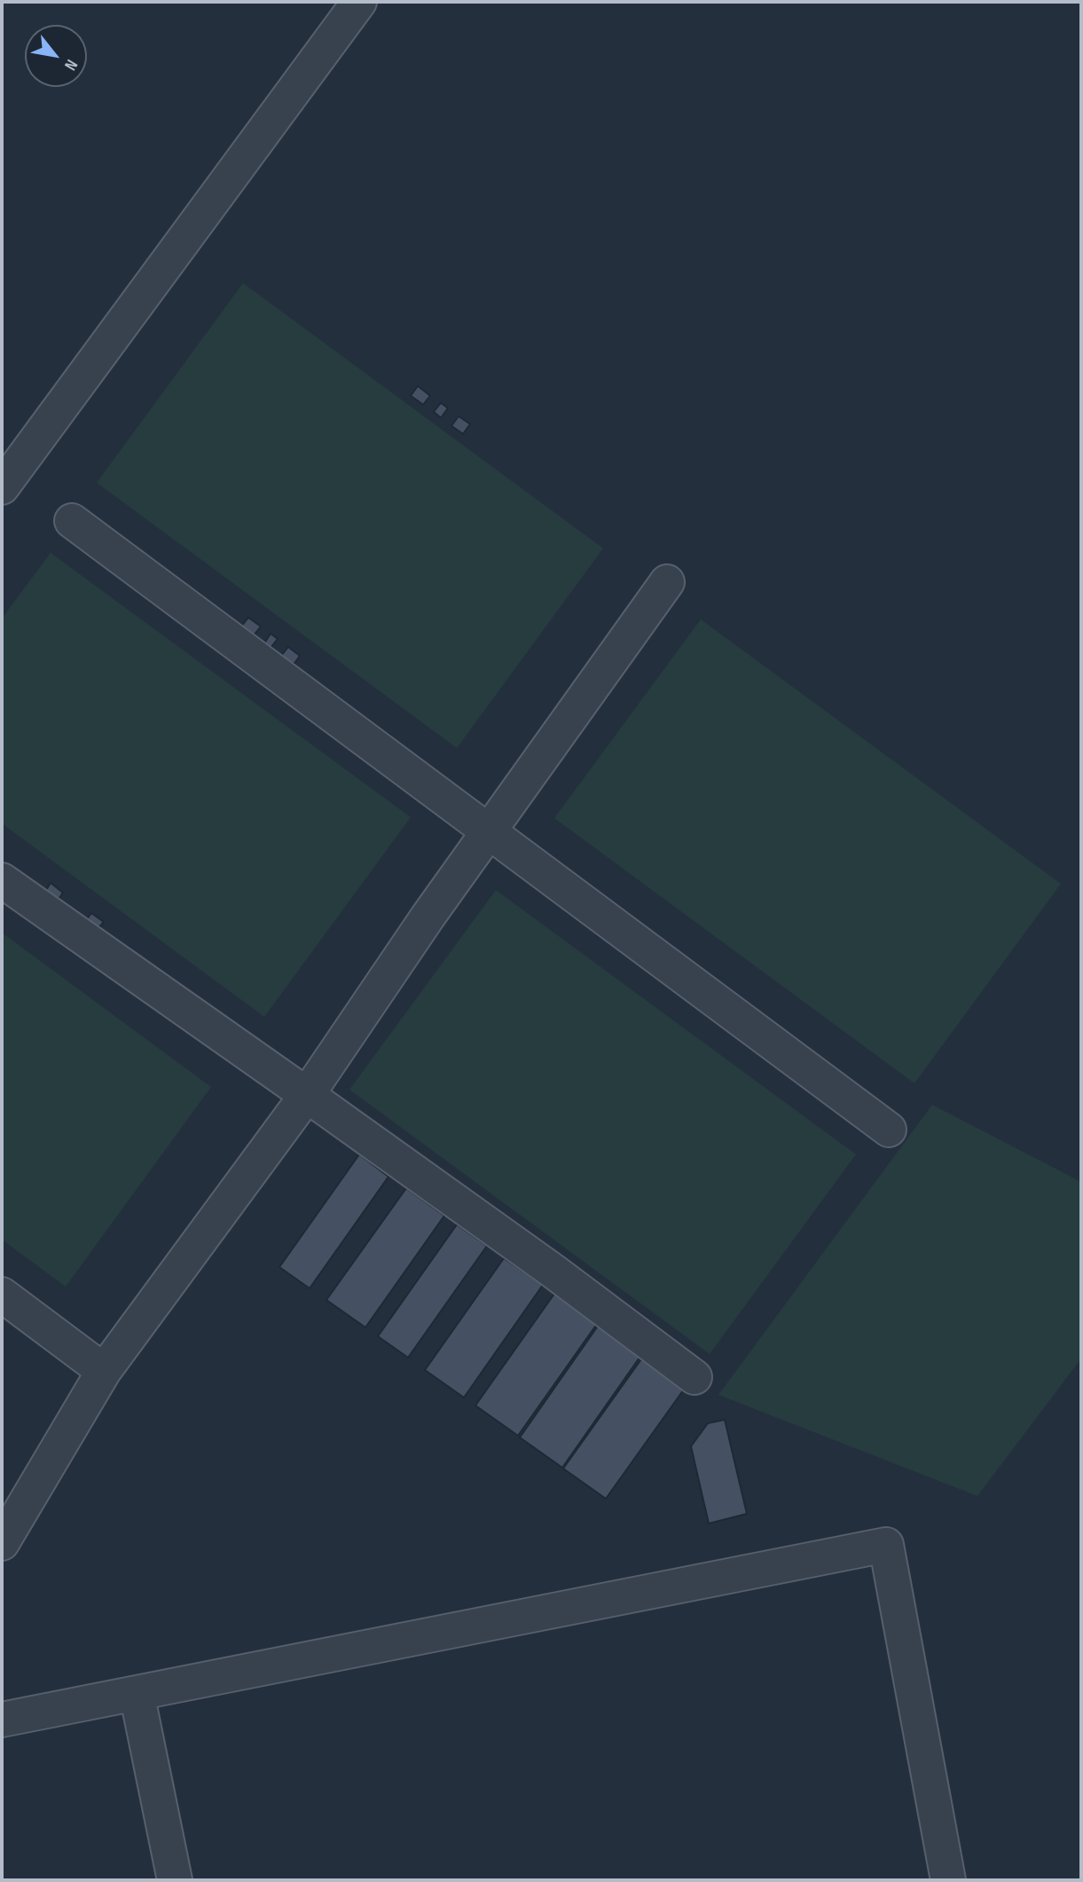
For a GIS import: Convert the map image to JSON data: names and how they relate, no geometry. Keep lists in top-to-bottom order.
{
  "north": "bottom right"
}
